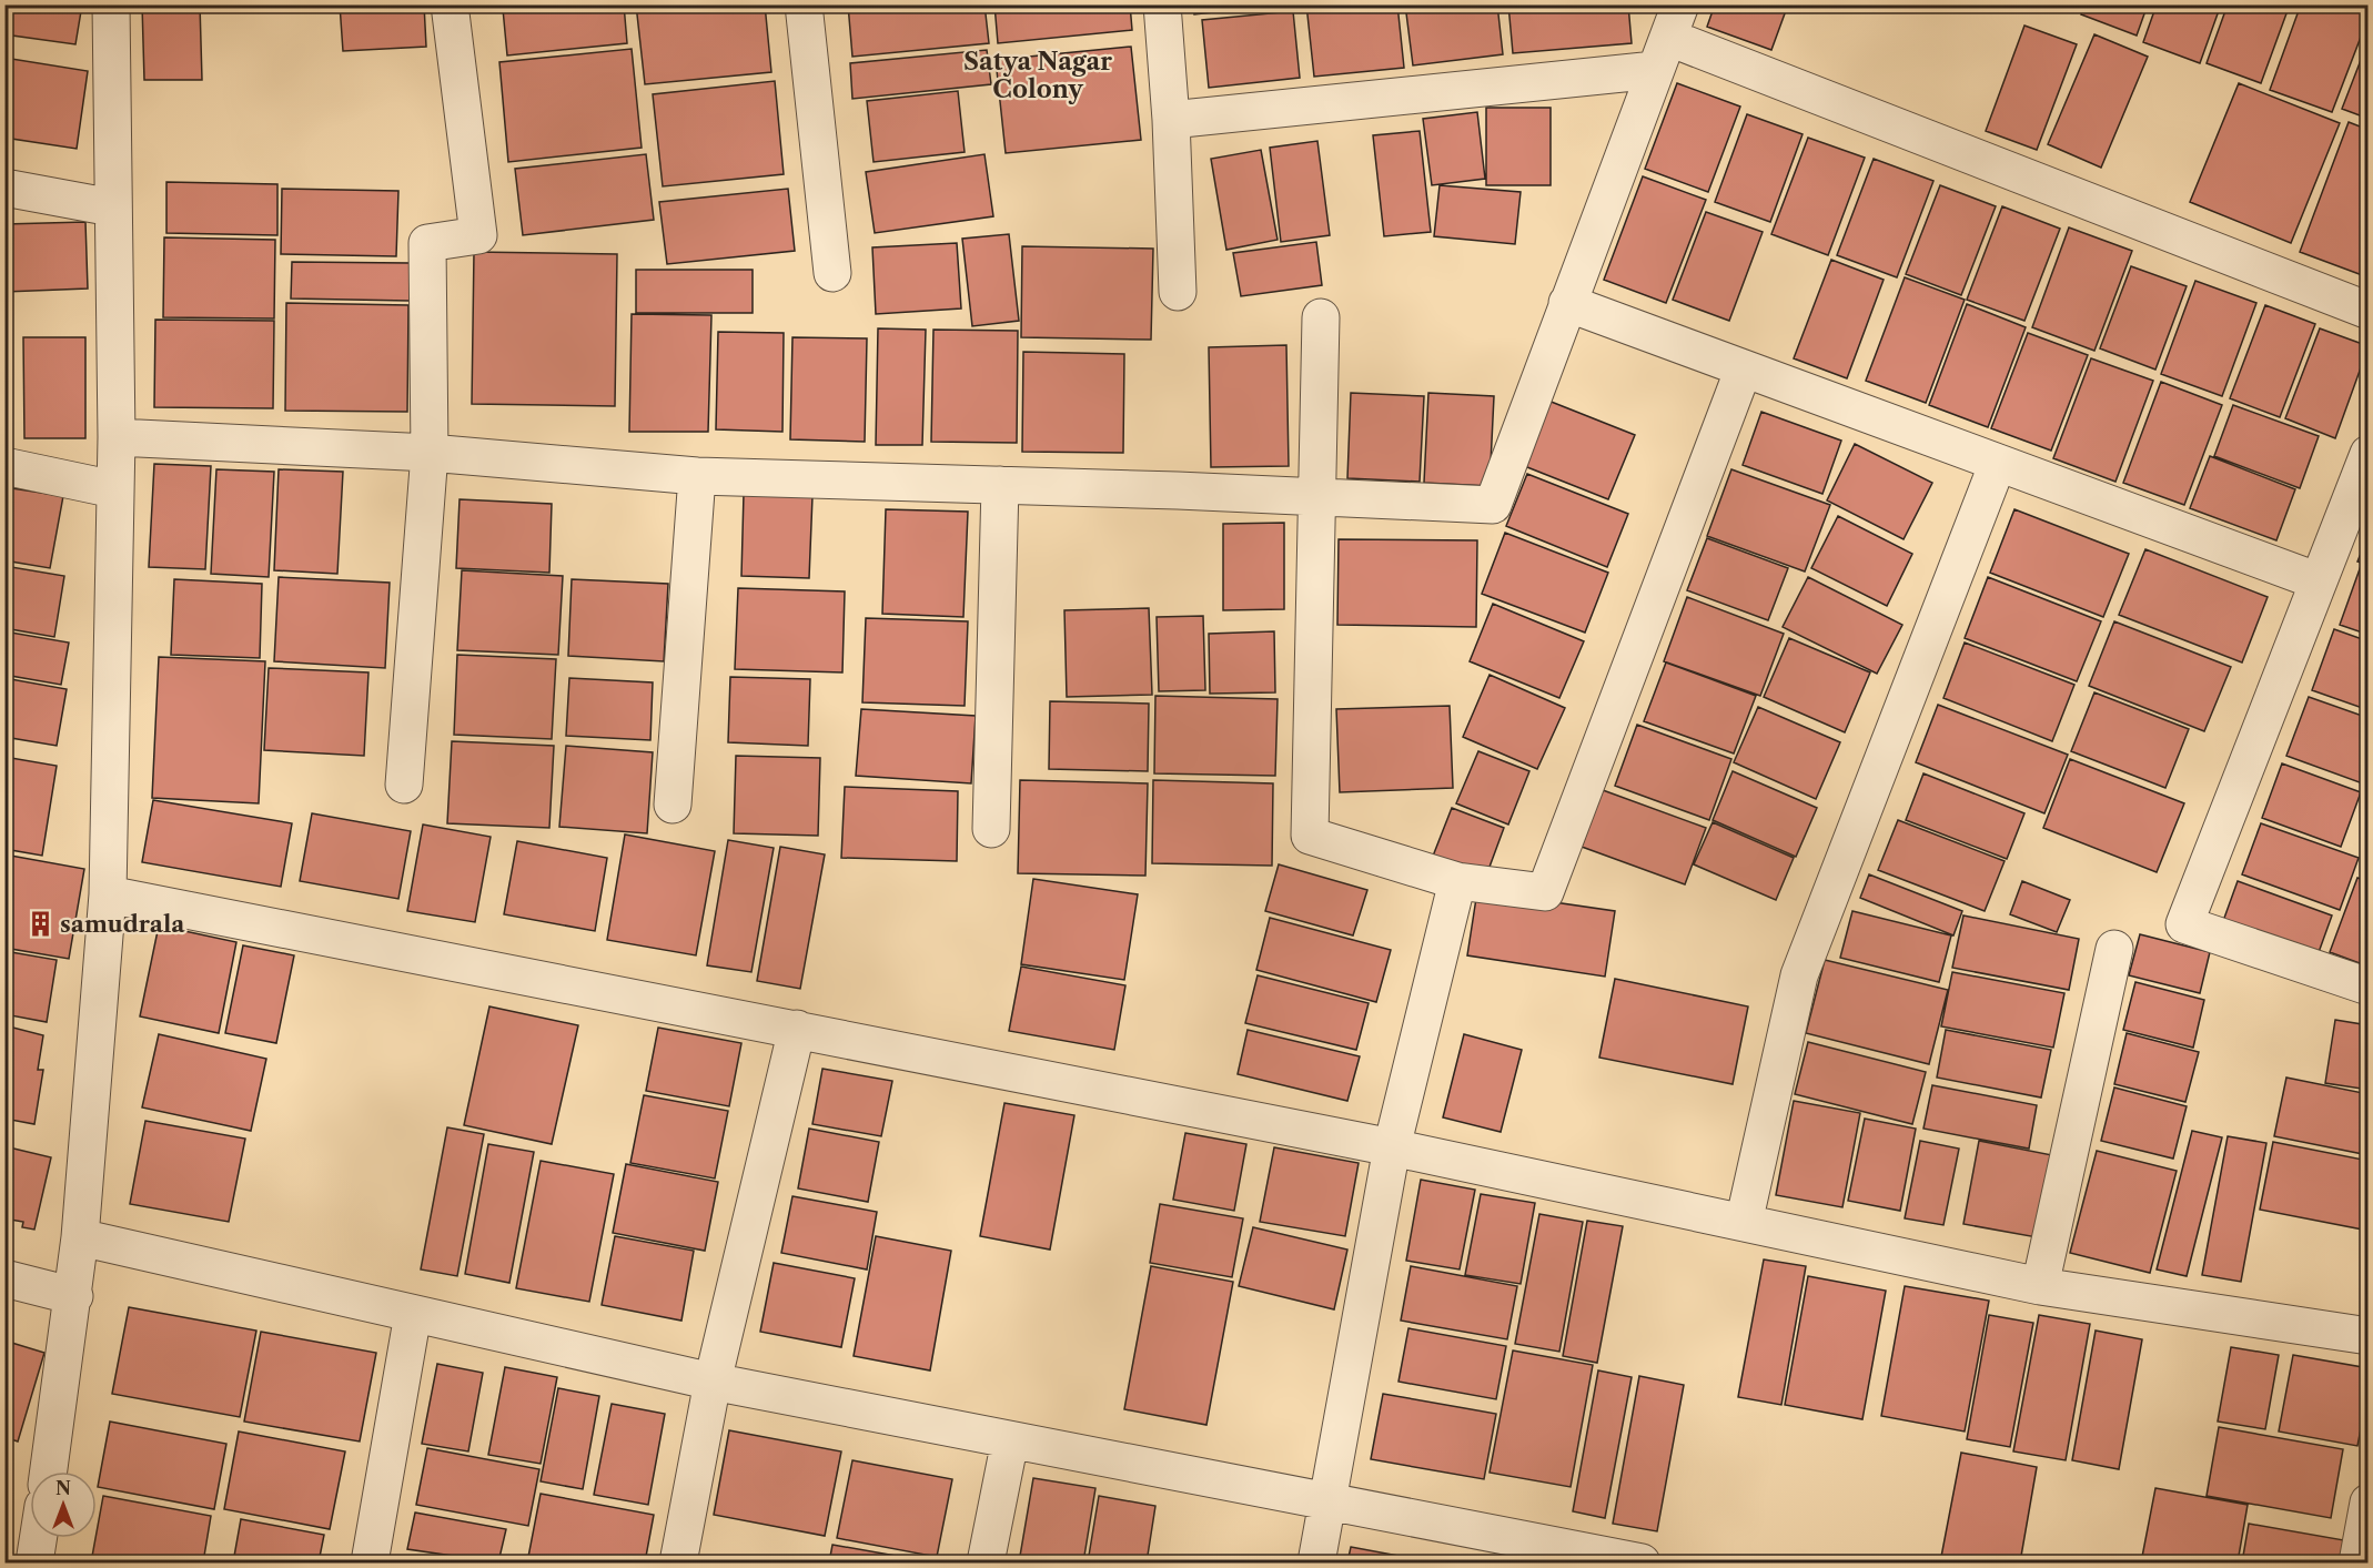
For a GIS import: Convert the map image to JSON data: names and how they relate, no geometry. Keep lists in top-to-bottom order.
{
  "districts": ["Satya Nagar Colony"],
  "places": {
    "building": ["samudrala"]
  },
  "north": "top"
}
